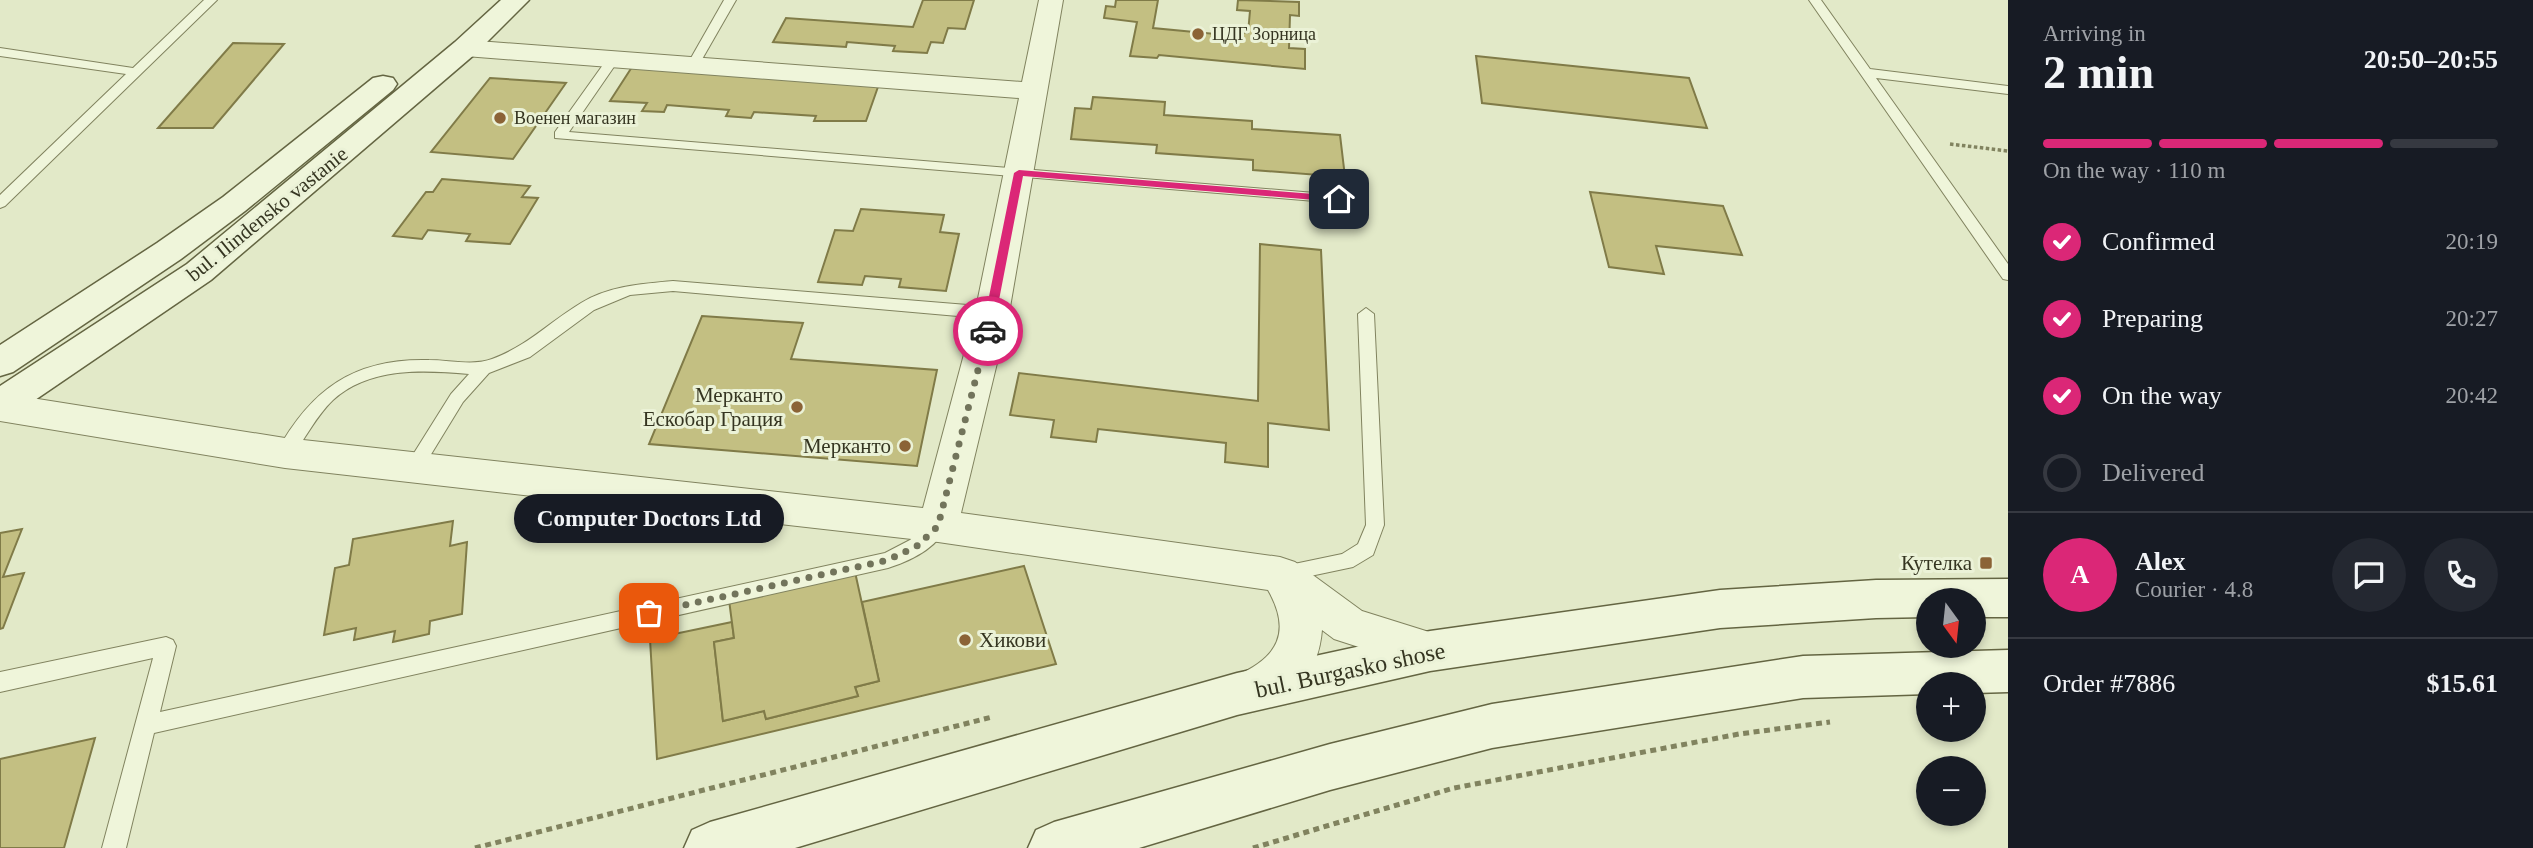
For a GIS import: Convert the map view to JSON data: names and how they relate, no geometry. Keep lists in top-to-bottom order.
{
  "streets": {
    "main road": ["bul. Ilindensko vastanie", "bul. Burgasko shose"]
  },
  "places": {
    "other": [
      "ЦДГ Зорница",
      "Военен магазин",
      "Мерканто Ескобар Грация",
      "Мерканто",
      "Computer Doctors Ltd",
      "Хикови"
    ],
    "transit": ["Кутелка"]
  },
  "north": "bottom",
  "page": {
    "heading": ["2 min", "Arriving in", "20:50–20:55"],
    "panel": [
      "Alex",
      "Courier · 4.8",
      "Order #7886",
      "$15.61"
    ],
    "bar": "On the way · 110 m",
    "list": [
      ["Confirmed", "20:19"],
      ["Preparing", "20:27"],
      ["On the way", "20:42"],
      "Delivered"
    ],
    "bubble": "Computer Doctors Ltd",
    "round": "A",
    "map_buttons": ["+", "−"]
  }
}
